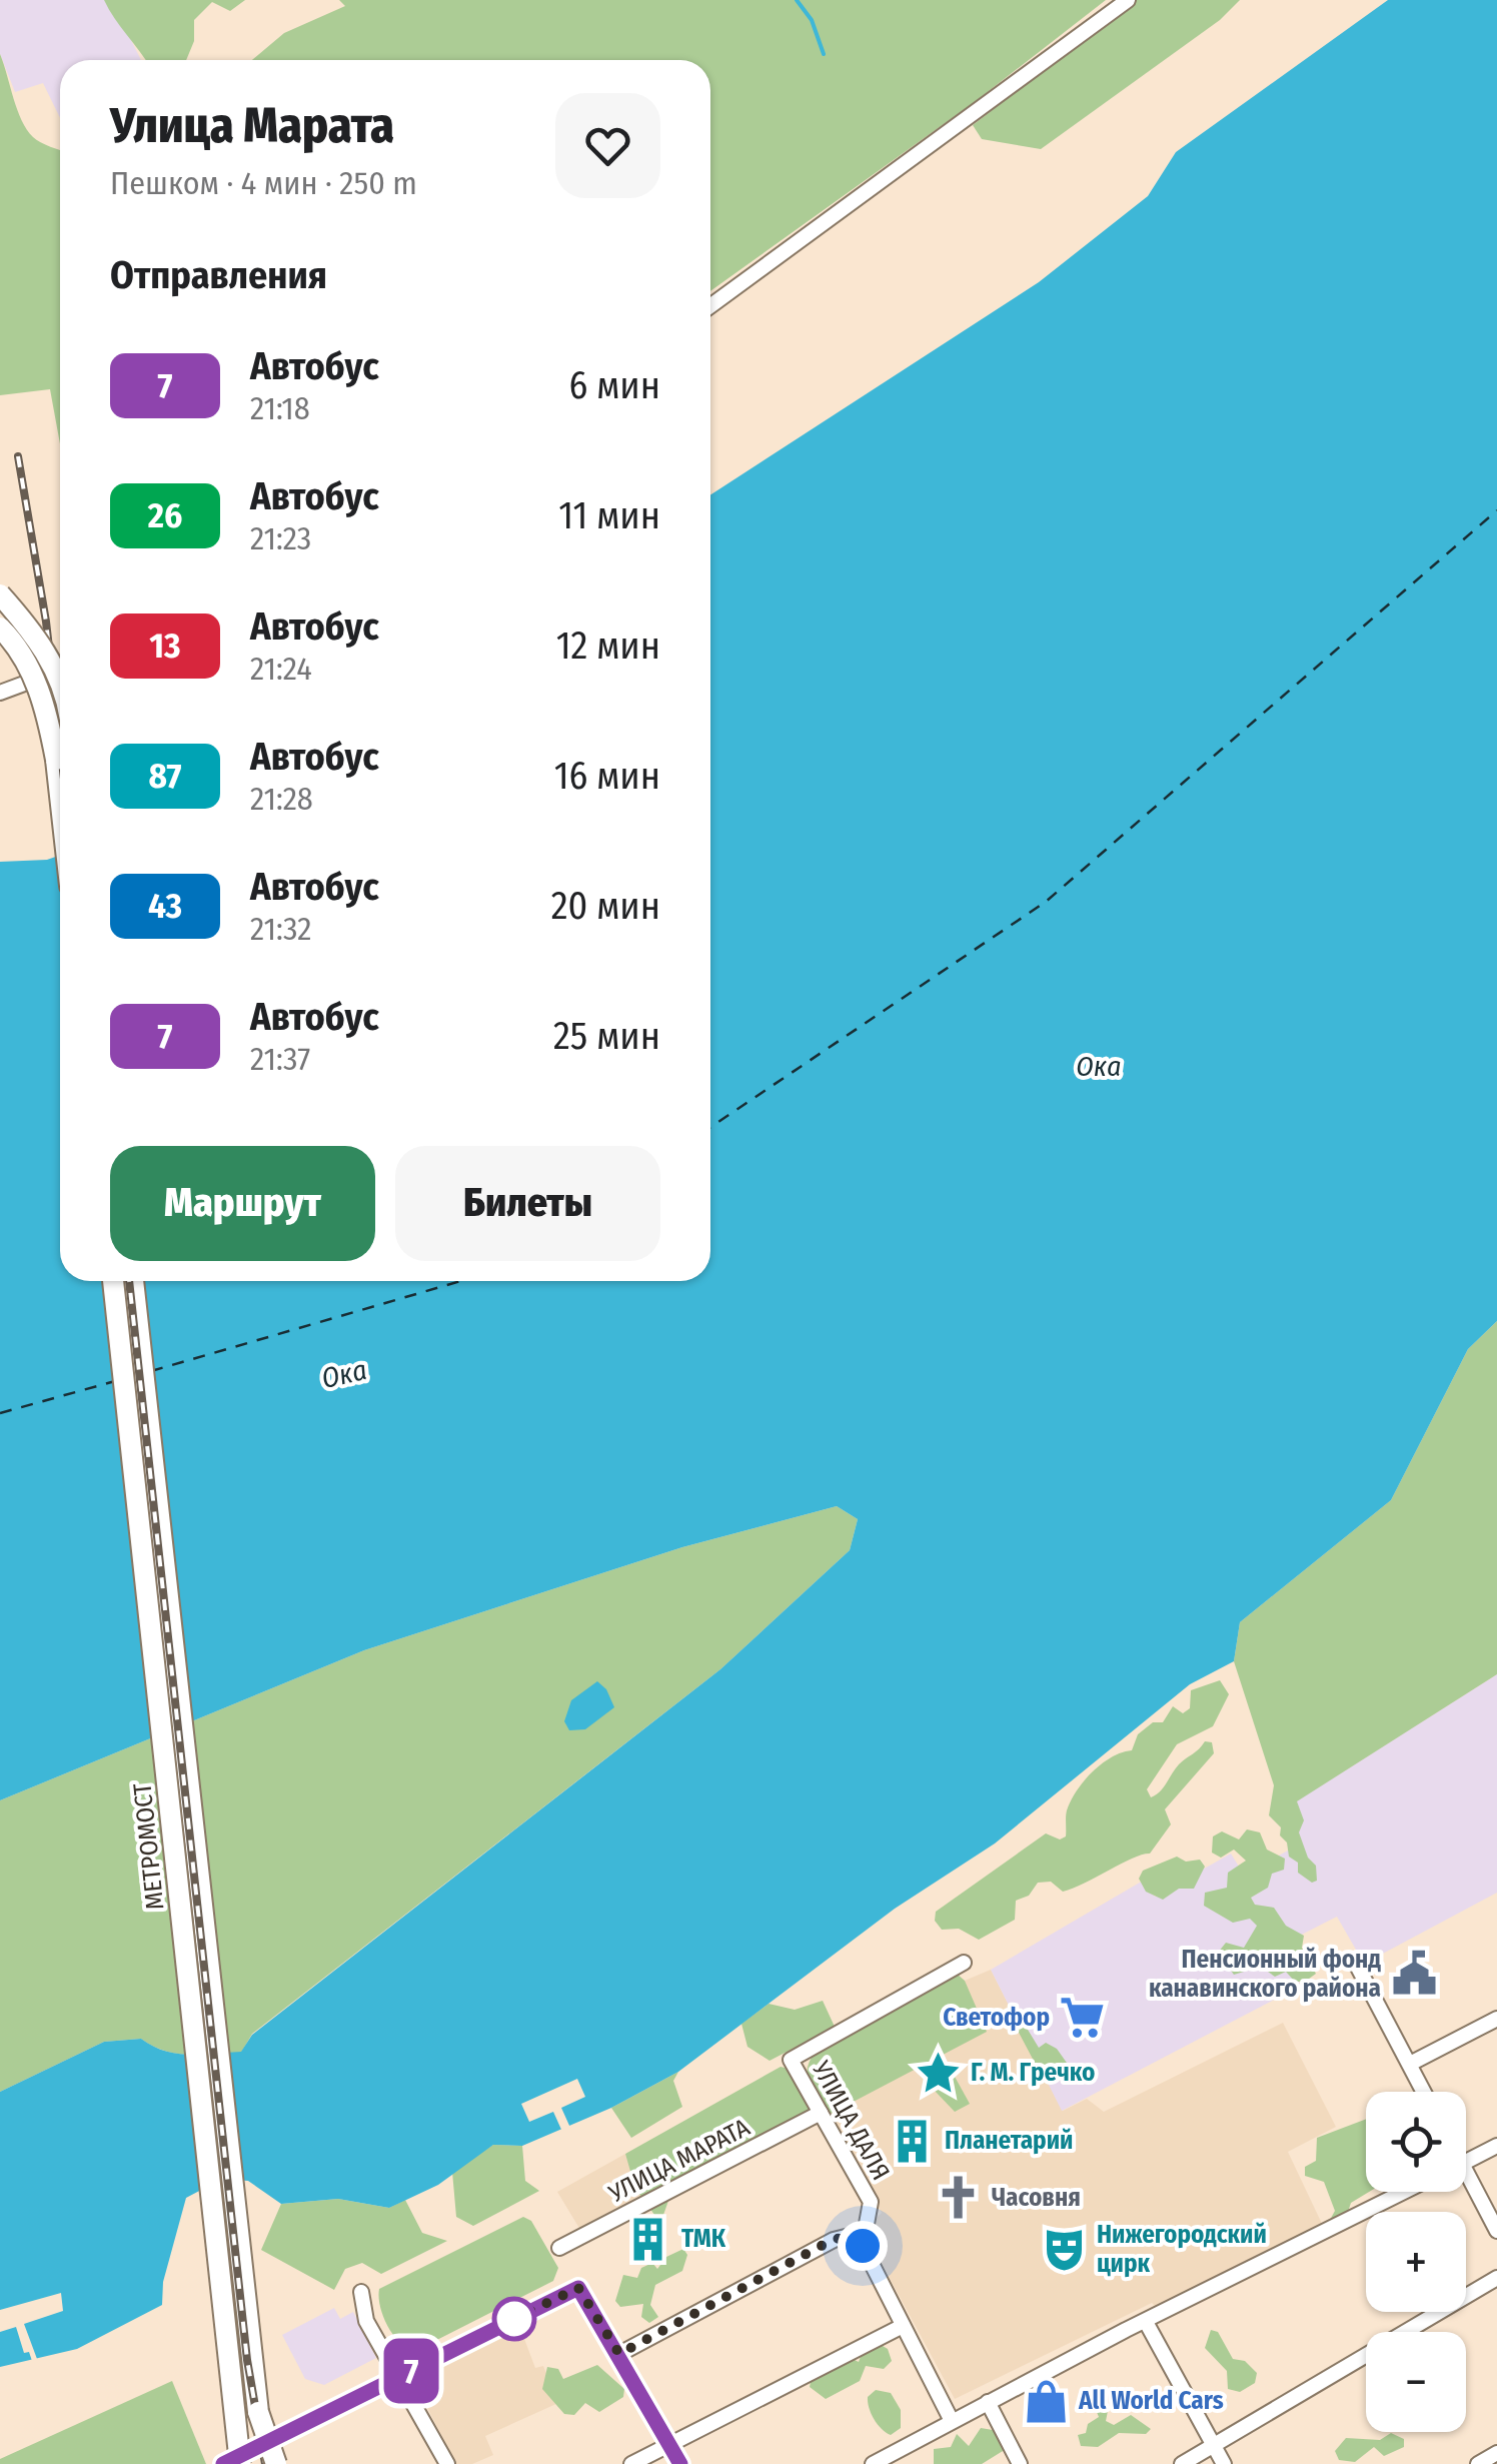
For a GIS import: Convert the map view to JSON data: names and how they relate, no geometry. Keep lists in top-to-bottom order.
{
  "streets": {
    "main road": ["МЕТРОМОСТ"],
    "street": ["УЛИЦА ДАЛЯ", "УЛИЦА МАРАТА"]
  },
  "crossings": [
    ["УЛИЦА ДАЛЯ", "УЛИЦА МАРАТА"]
  ],
  "water": ["Ока"],
  "places": {
    "public building": ["Пенсионный фонд канавинского района"],
    "supermarket": ["Светофор"],
    "place": ["Г. М. Гречко"],
    "building": ["Планетарий", "ТМК"],
    "church": ["Часовня"],
    "theatre": ["Нижегородский цирк"],
    "shop": ["All World Cars"]
  },
  "lines": ["bus line 7"],
  "page": {
    "on_map": "7",
    "heading": [
      ["Улица Марата", "Пешком · 4 мин · 250 m"],
      "Отправления"
    ],
    "list": [
      {
        "mark": "7",
        "name": "Автобус",
        "note": "21:18",
        "value": "6 мин"
      },
      {
        "mark": "26",
        "name": "Автобус",
        "note": "21:23",
        "value": "11 мин"
      },
      {
        "mark": "13",
        "name": "Автобус",
        "note": "21:24",
        "value": "12 мин"
      },
      {
        "mark": "87",
        "name": "Автобус",
        "note": "21:28",
        "value": "16 мин"
      },
      {
        "mark": "43",
        "name": "Автобус",
        "note": "21:32",
        "value": "20 мин"
      },
      {
        "mark": "7",
        "name": "Автобус",
        "note": "21:37",
        "value": "25 мин"
      }
    ],
    "buttons": ["Маршрут", "Билеты"],
    "map_buttons": ["+", "−"]
  }
}
